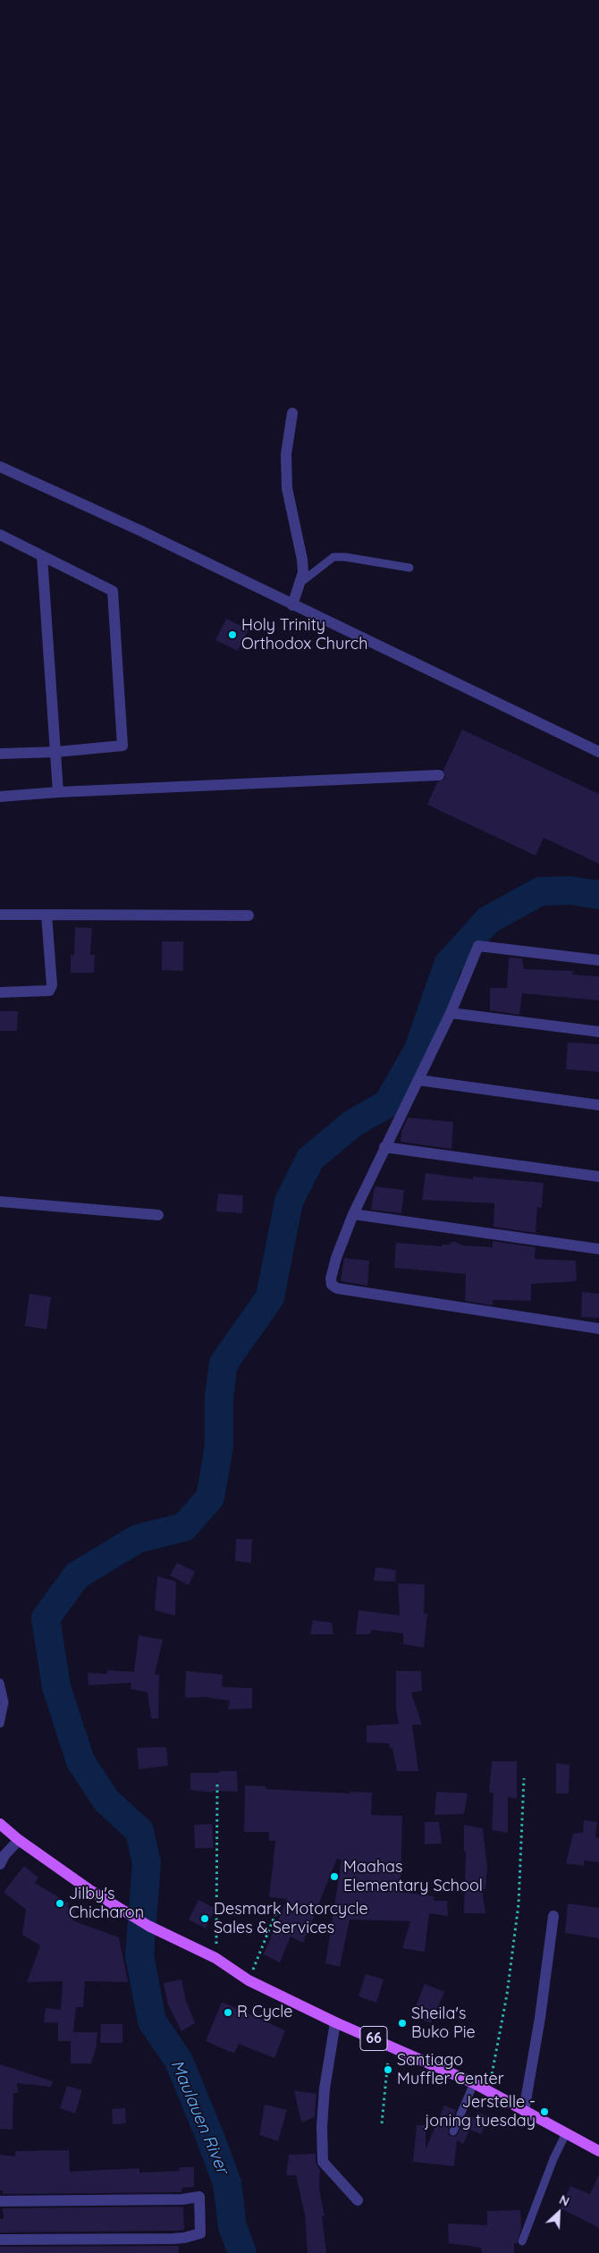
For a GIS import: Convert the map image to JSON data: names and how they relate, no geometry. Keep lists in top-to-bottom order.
{
  "streets": {
    "main road": ["66"]
  },
  "water": ["Maulauen River"],
  "places": [
    "Holy Trinity Orthodox Church",
    "Maahas Elementary School",
    "Jilby's Chicharon",
    "Desmark Motorcycle Sales & Services",
    "R Cycle",
    "Sheila's Buko Pie",
    "Santiago Muffler Center",
    "Jerstelle - joning tuesday"
  ],
  "north": "top right"
}
